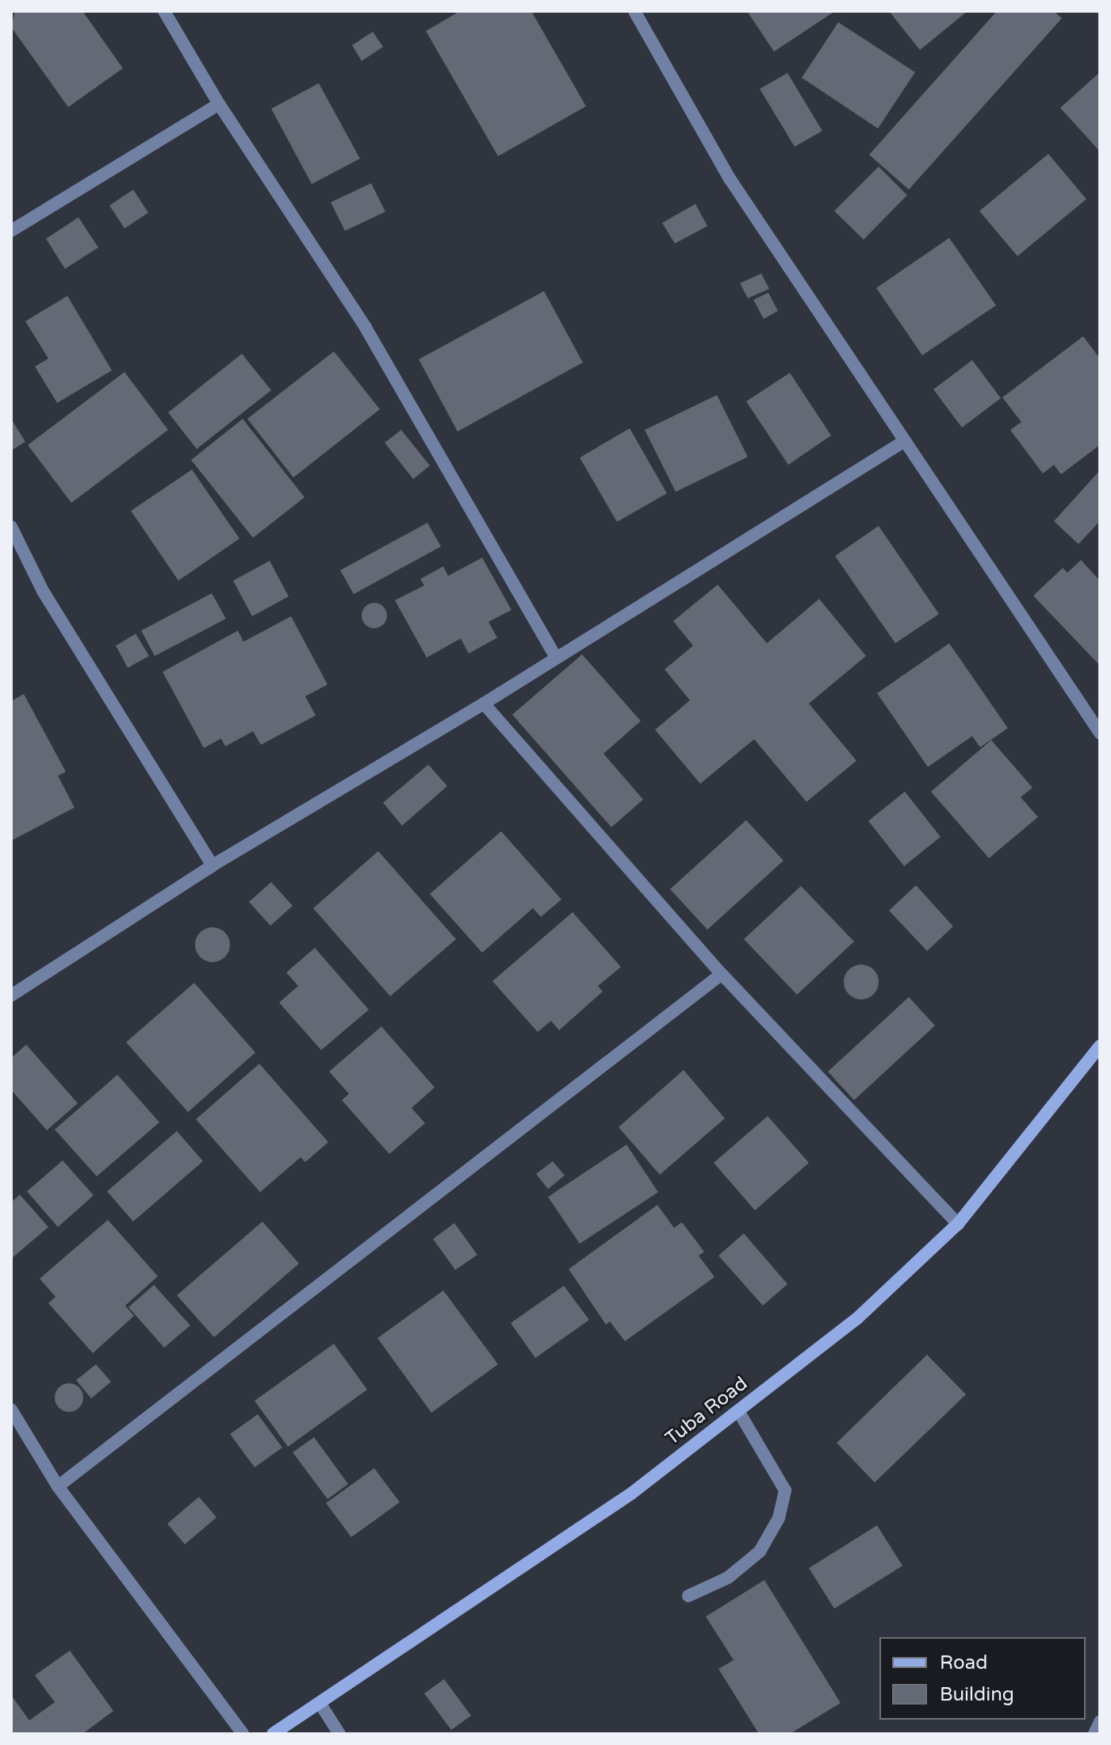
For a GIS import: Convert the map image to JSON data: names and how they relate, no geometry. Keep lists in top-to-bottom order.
{
  "streets": {
    "street": ["Tuba Road"]
  },
  "legend": ["Road", "Building"]
}
